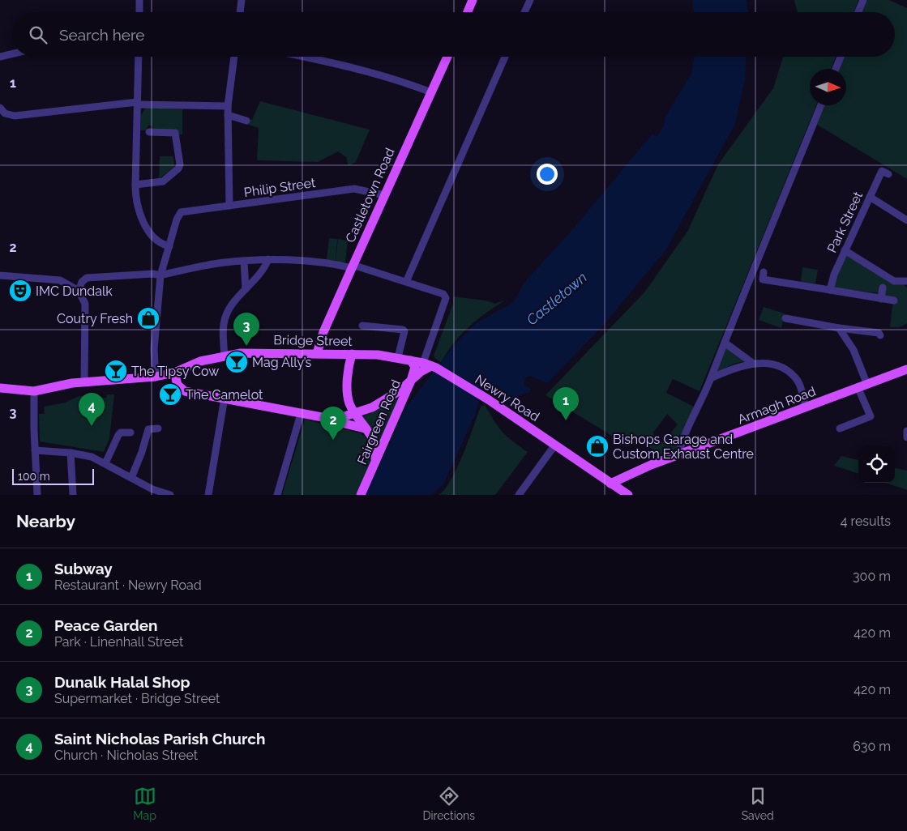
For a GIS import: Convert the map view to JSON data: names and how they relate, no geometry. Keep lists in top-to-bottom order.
{
  "streets": {
    "main road": [
      "Castletown Road",
      "Bridge Street",
      "Newry Road",
      "Armagh Road",
      "Fairgreen Road"
    ],
    "street": ["Philip Street", "Park Street"]
  },
  "crossings": [
    ["Philip Street", "Castletown Road"],
    ["Castletown Road", "Bridge Street"],
    ["Bridge Street", "Newry Road"],
    ["Bridge Street", "Fairgreen Road"],
    ["Newry Road", "Armagh Road"]
  ],
  "water": ["Castletown"],
  "places": {
    "theatre": ["IMC Dundalk"],
    "shop": ["Coutry Fresh", "Bishops Garage and Custom Exhaust Centre"],
    "bar": ["Mag Ally’s", "The Tipsy Cow", "The Camelot"]
  },
  "scale_bar": "100 m",
  "north": "right",
  "page": {
    "search": "Search here",
    "pins": [
      "3",
      "1",
      "4",
      "2"
    ],
    "scale": "100 m",
    "heading": ["Nearby", "4 results"],
    "list": [
      {
        "mark": "1",
        "name": "Subway",
        "note": "Restaurant · Newry Road",
        "value": "300 m"
      },
      {
        "mark": "2",
        "name": "Peace Garden",
        "note": "Park · Linenhall Street",
        "value": "420 m"
      },
      {
        "mark": "3",
        "name": "Dunalk Halal Shop",
        "note": "Supermarket · Bridge Street",
        "value": "420 m"
      },
      {
        "mark": "4",
        "name": "Saint Nicholas Parish Church",
        "note": "Church · Nicholas Street",
        "value": "630 m"
      }
    ],
    "nav": ["Map", "Directions", "Saved"]
  },
  "grid": {
    "rows": ["1", "2", "3"]
  }
}
